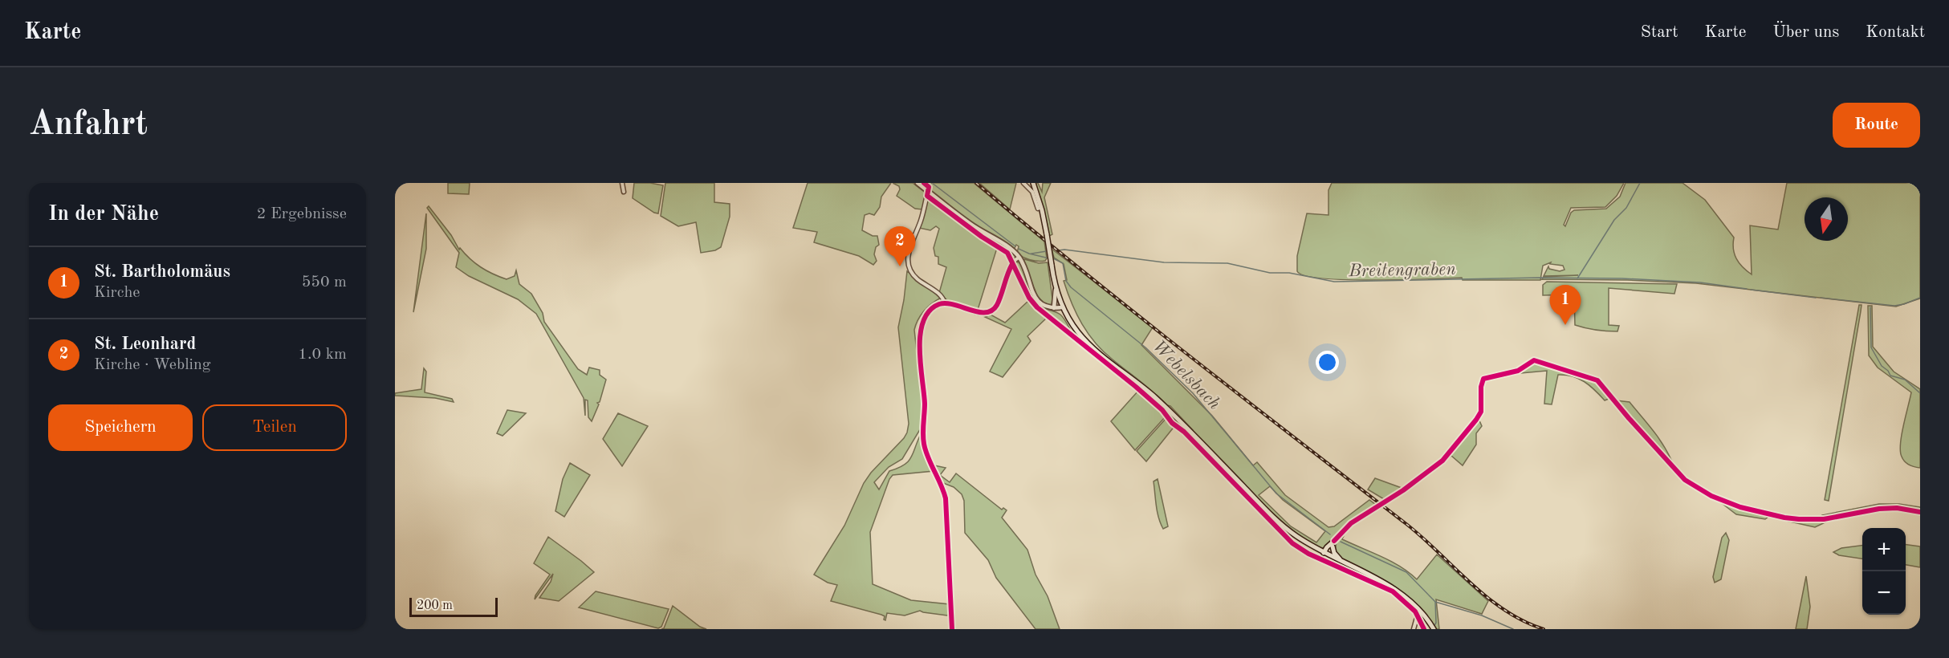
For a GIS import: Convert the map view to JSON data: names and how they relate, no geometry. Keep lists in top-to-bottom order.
{
  "water": ["Breitengraben", "Webelsbach"],
  "scale_bar": "200 m",
  "north": "bottom",
  "page": {
    "header": "Karte",
    "nav": [
      "Start",
      "Karte",
      "Über uns",
      "Kontakt"
    ],
    "buttons": [
      "Route",
      ["Speichern", "Teilen"]
    ],
    "title": "Anfahrt",
    "heading": ["In der Nähe", "2 Ergebnisse"],
    "pins": ["2", "1"],
    "list": [
      {
        "mark": "1",
        "name": "St. Bartholomäus",
        "note": "Kirche",
        "value": "550 m"
      },
      {
        "mark": "2",
        "name": "St. Leonhard",
        "note": "Kirche · Webling",
        "value": "1.0 km"
      }
    ],
    "map_buttons": ["+", "−"],
    "scale": "200 m"
  }
}
